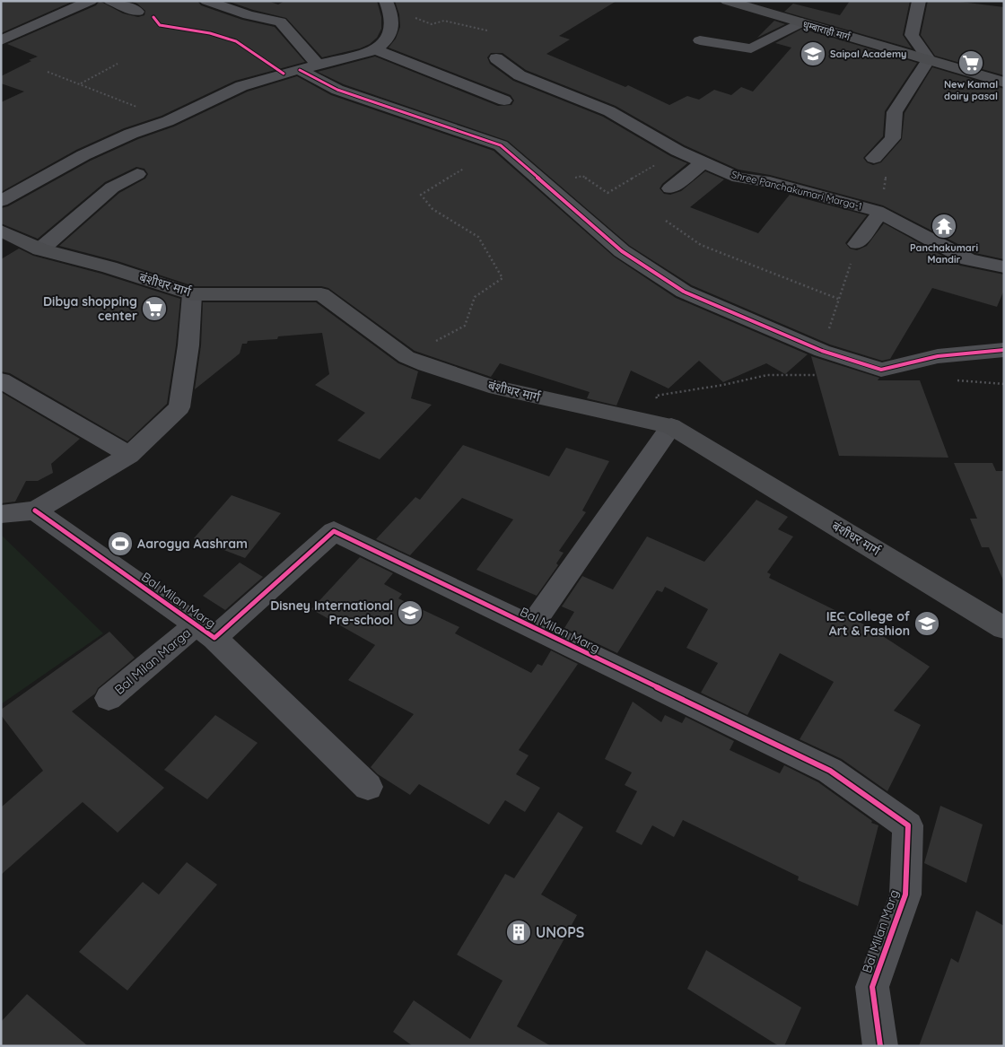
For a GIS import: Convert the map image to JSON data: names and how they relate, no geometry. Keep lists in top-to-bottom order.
{
  "streets": {
    "main road": ["धुम्बाराही मार्ग", "बंशीधर मार्ग"],
    "street": ["Shree Panchakumari Marga-1", "Bal Milan Marg", "Bal Milan Marga"]
  },
  "crossings": [
    ["Bal Milan Marg", "Bal Milan Marga"]
  ],
  "places": {
    "school or university": ["Saipal Academy", "Disney International Pre-school", "IEC College of Art & Fashion"],
    "supermarket": ["New Kamal dairy pasal", "Dibya shopping center"],
    "temple": ["Panchakumari Mandir"],
    "sports": ["Aarogya Aashram"],
    "building": ["UNOPS"]
  }
}
